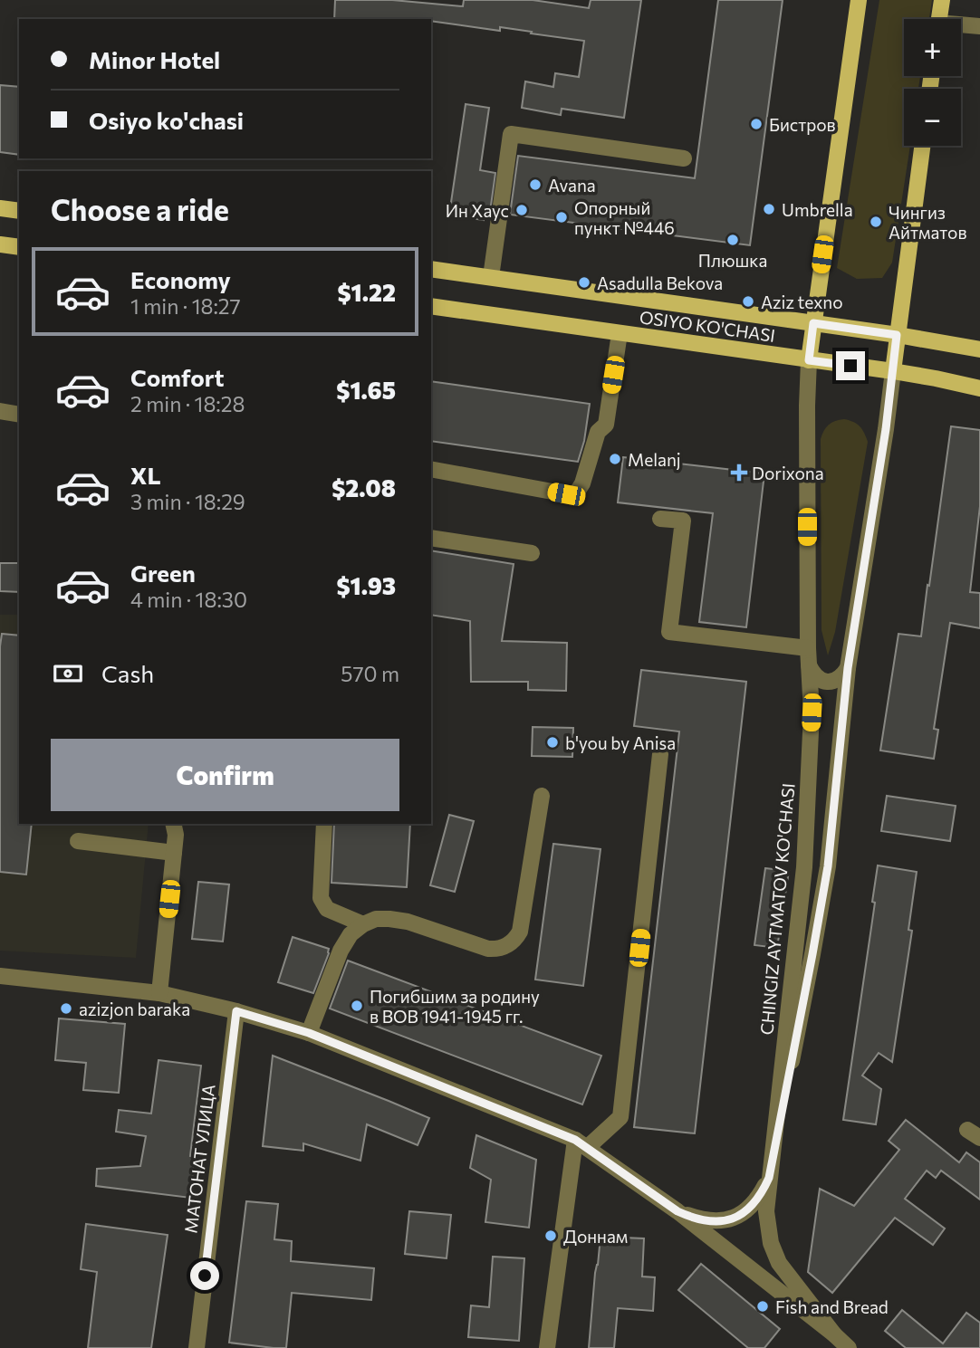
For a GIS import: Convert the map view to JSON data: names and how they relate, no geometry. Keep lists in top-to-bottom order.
{
  "streets": {
    "main road": ["OSIYO KO'CHASI", "CHINGIZ AYTMATOV KO'CHASI"],
    "street": ["МАТОНАТ УЛИЦА"]
  },
  "crossings": [
    ["OSIYO KO'CHASI", "CHINGIZ AYTMATOV KO'CHASI"]
  ],
  "places": {
    "other": [
      "Бистров",
      "Avana",
      "Umbrella",
      "Ин Хаус",
      "Опорный пункт №446",
      "Чингиз Айтматов",
      "Плюшка",
      "Asadulla Bekova",
      "Aziz texno",
      "Melanj",
      "b'you by Anisa",
      "Погибшим за родину в ВОВ 1941-1945 гг.",
      "azizjon baraka",
      "Доннам",
      "Fish and Bread"
    ],
    "health": ["Dorixona"]
  },
  "page": {
    "map_buttons": ["+", "−"],
    "banner": ["Minor Hotel", "Osiyo ko'chasi"],
    "heading": "Choose a ride",
    "list": [
      {
        "name": "Economy",
        "note": "1 min · 18:27",
        "value": "$1.22"
      },
      {
        "name": "Comfort",
        "note": "2 min · 18:28",
        "value": "$1.65"
      },
      {
        "name": "XL",
        "note": "3 min · 18:29",
        "value": "$2.08"
      },
      {
        "name": "Green",
        "note": "4 min · 18:30",
        "value": "$1.93"
      }
    ],
    "pay": ["Cash", "570 m"],
    "buttons": "Confirm"
  }
}
